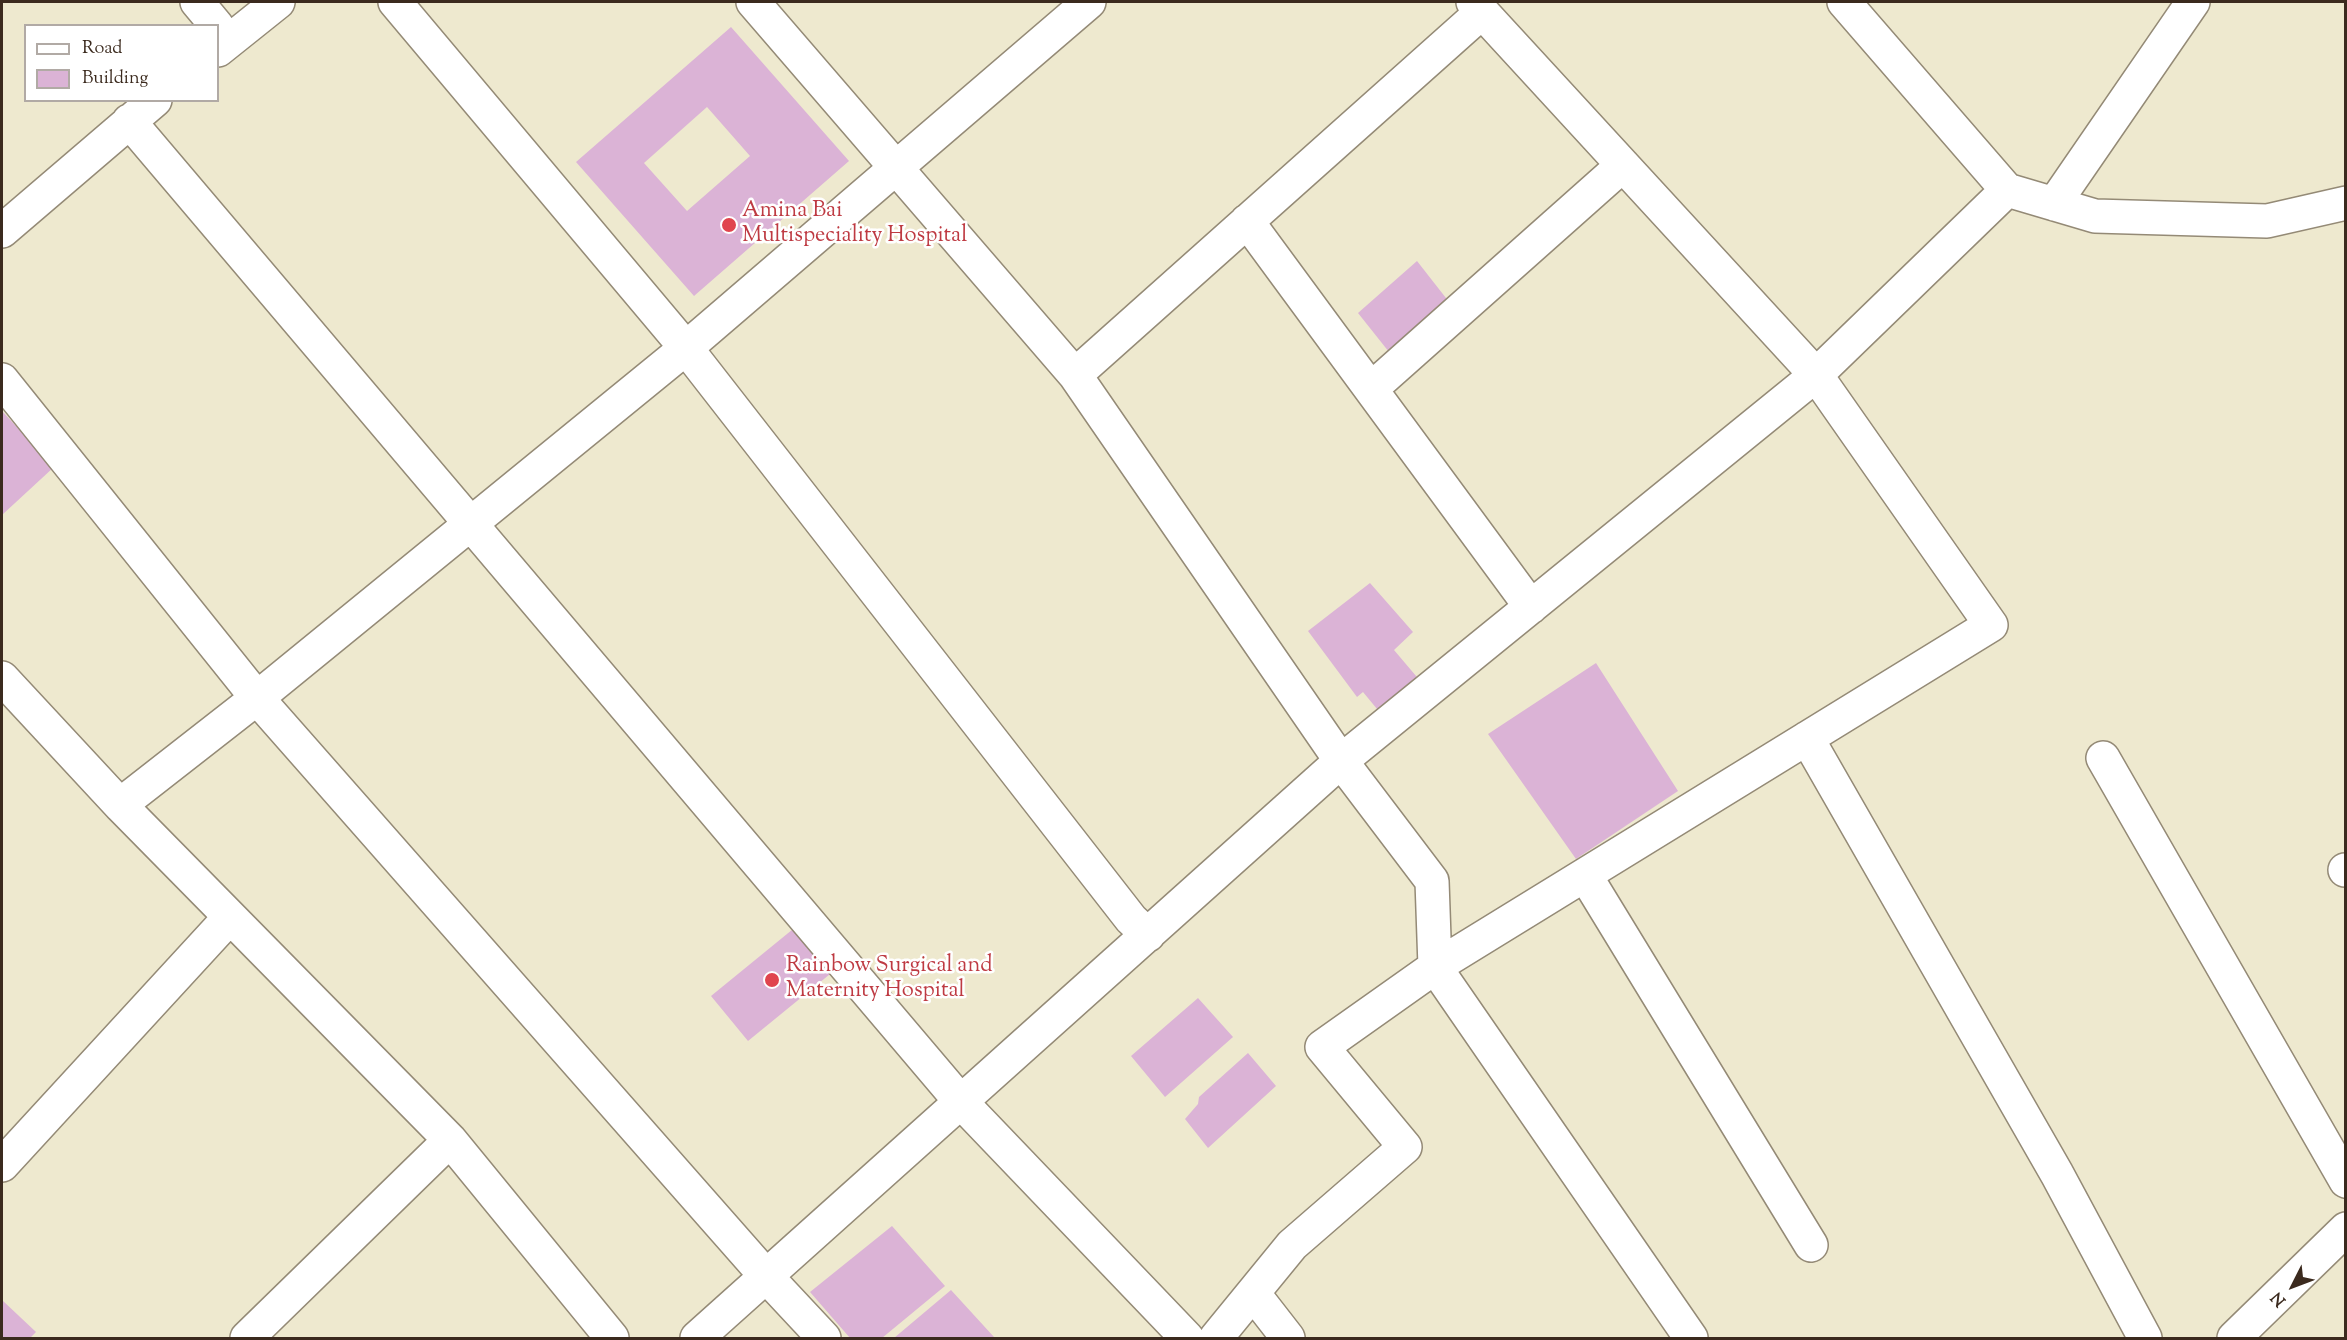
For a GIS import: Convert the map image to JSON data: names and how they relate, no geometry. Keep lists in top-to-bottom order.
{
  "places": ["Amina Bai Multispeciality Hospital", "Rainbow Surgical and Maternity Hospital"],
  "legend": ["Road", "Building"],
  "north": "bottom left"
}
